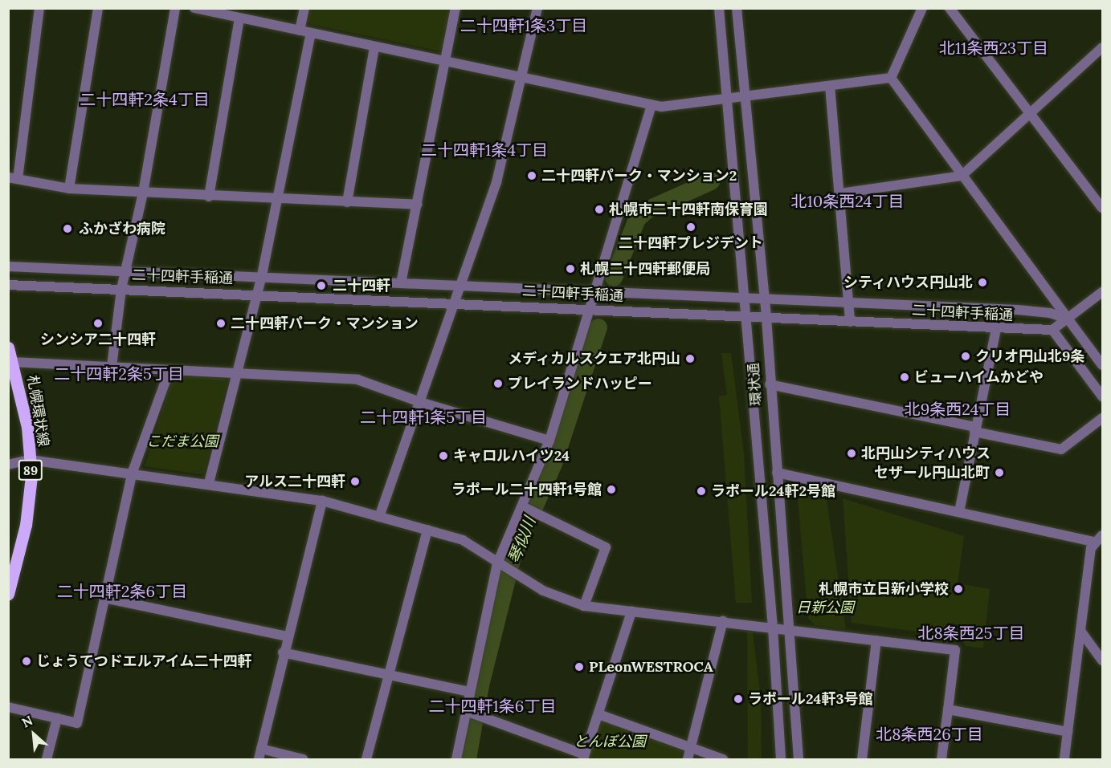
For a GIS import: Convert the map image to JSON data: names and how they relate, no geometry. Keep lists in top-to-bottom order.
{
  "streets": {
    "main road": ["札幌環状線", "89"],
    "street": ["二十四軒手稲通", "環状通"]
  },
  "crossings": [
    ["二十四軒手稲通", "環状通"]
  ],
  "districts": [
    "二十四軒1条3丁目",
    "北11条西23丁目",
    "二十四軒2条4丁目",
    "二十四軒1条4丁目",
    "北10条西24丁目",
    "二十四軒2条5丁目",
    "北9条西24丁目",
    "二十四軒1条5丁目",
    "二十四軒2条6丁目",
    "北8条西25丁目",
    "二十四軒1条6丁目",
    "北8条西26丁目"
  ],
  "water": ["琴似川"],
  "parks": ["こだま公園", "日新公園", "とんぼ公園"],
  "places": [
    "二十四軒パーク・マンション2",
    "札幌市二十四軒南保育園",
    "二十四軒プレジデント",
    "ふかざわ病院",
    "札幌二十四軒郵便局",
    "シティハウス円山北",
    "二十四軒",
    "シンシア二十四軒",
    "二十四軒パーク・マンション",
    "クリオ円山北9条",
    "メディカルスクエア北円山",
    "ビューハイムかどや",
    "プレイランドハッピー",
    "北円山シティハウス",
    "キャロルハイツ24",
    "セザール円山北町",
    "アルス二十四軒",
    "ラポール二十四軒1号館",
    "ラポール24軒2号館",
    "札幌市立日新小学校",
    "じょうてつドエルアイム二十四軒",
    "PLeonWESTROCA",
    "ラポール24軒3号館"
  ],
  "north": "top left"
}
